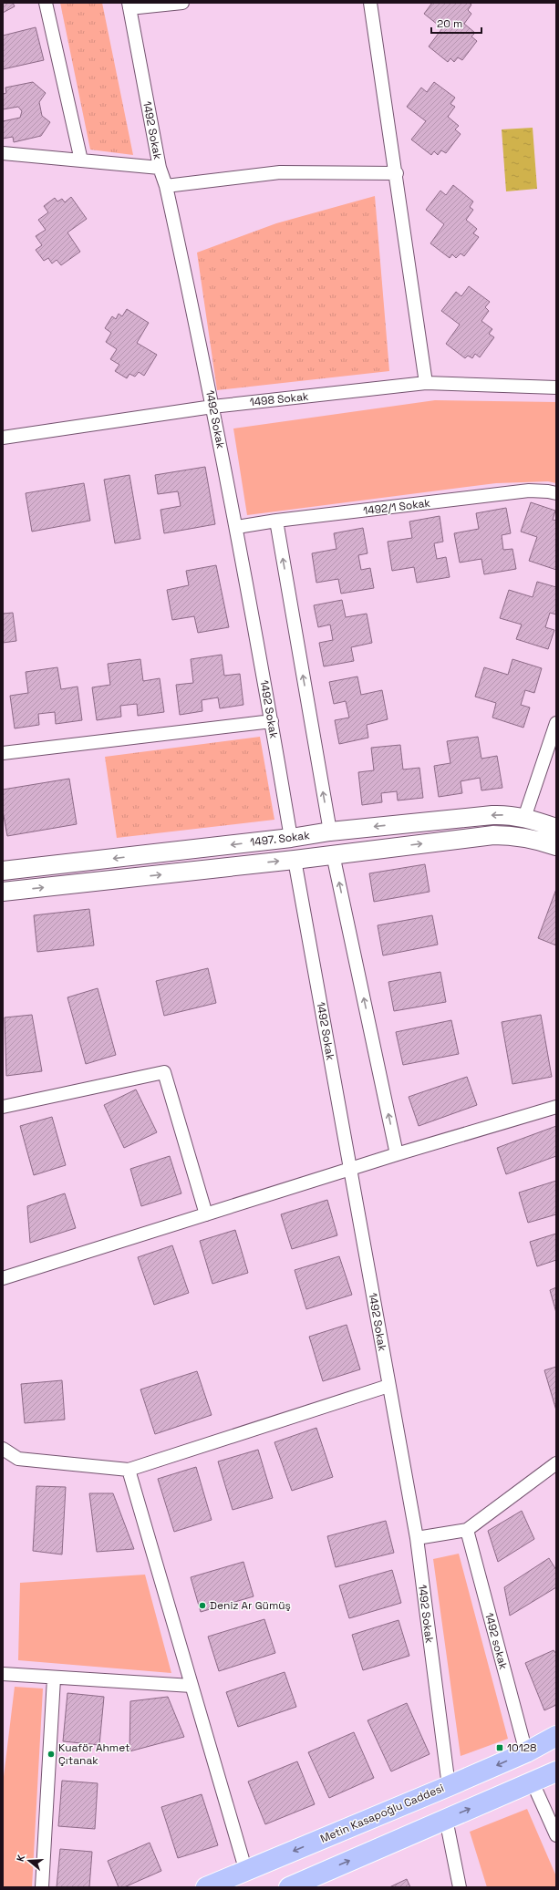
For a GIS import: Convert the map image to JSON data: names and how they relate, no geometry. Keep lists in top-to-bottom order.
{
  "streets": {
    "main road": ["Metin Kasapoğlu Caddesi"],
    "street": [
      "1492 Sokak",
      "1498 Sokak",
      "1492/1 Sokak",
      "1497. Sokak",
      "1492 sokak"
    ]
  },
  "crossings": [
    ["1492 Sokak", "1498 Sokak"],
    ["1492 Sokak", "1492/1 Sokak"],
    ["1492 Sokak", "1497. Sokak"],
    ["1492 Sokak", "Metin Kasapoğlu Caddesi"],
    ["1492 sokak", "Metin Kasapoğlu Caddesi"]
  ],
  "places": {
    "other": ["Deniz Ar Gümüş", "Kuaför Ahmet Çıtanak"],
    "transit": ["10128"]
  },
  "scale_bar": "20 m",
  "north": "left"
}
